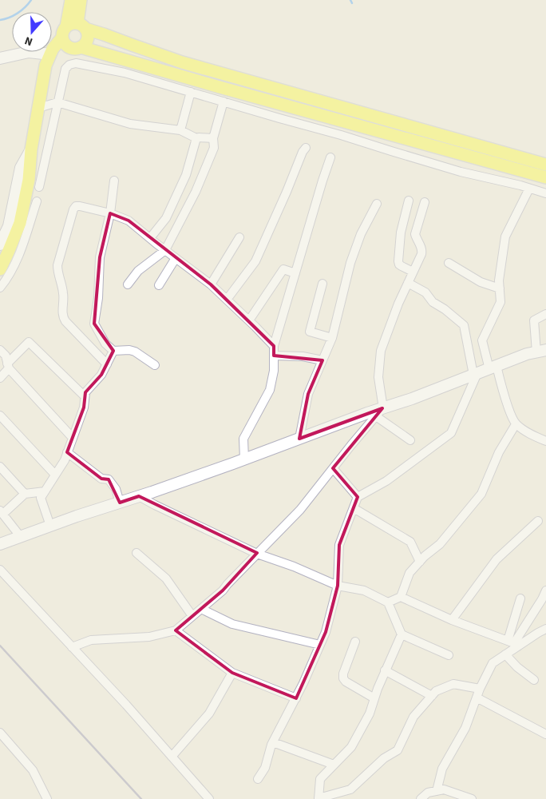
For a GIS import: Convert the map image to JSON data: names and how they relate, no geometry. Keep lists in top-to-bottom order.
{
  "north": "bottom"
}
